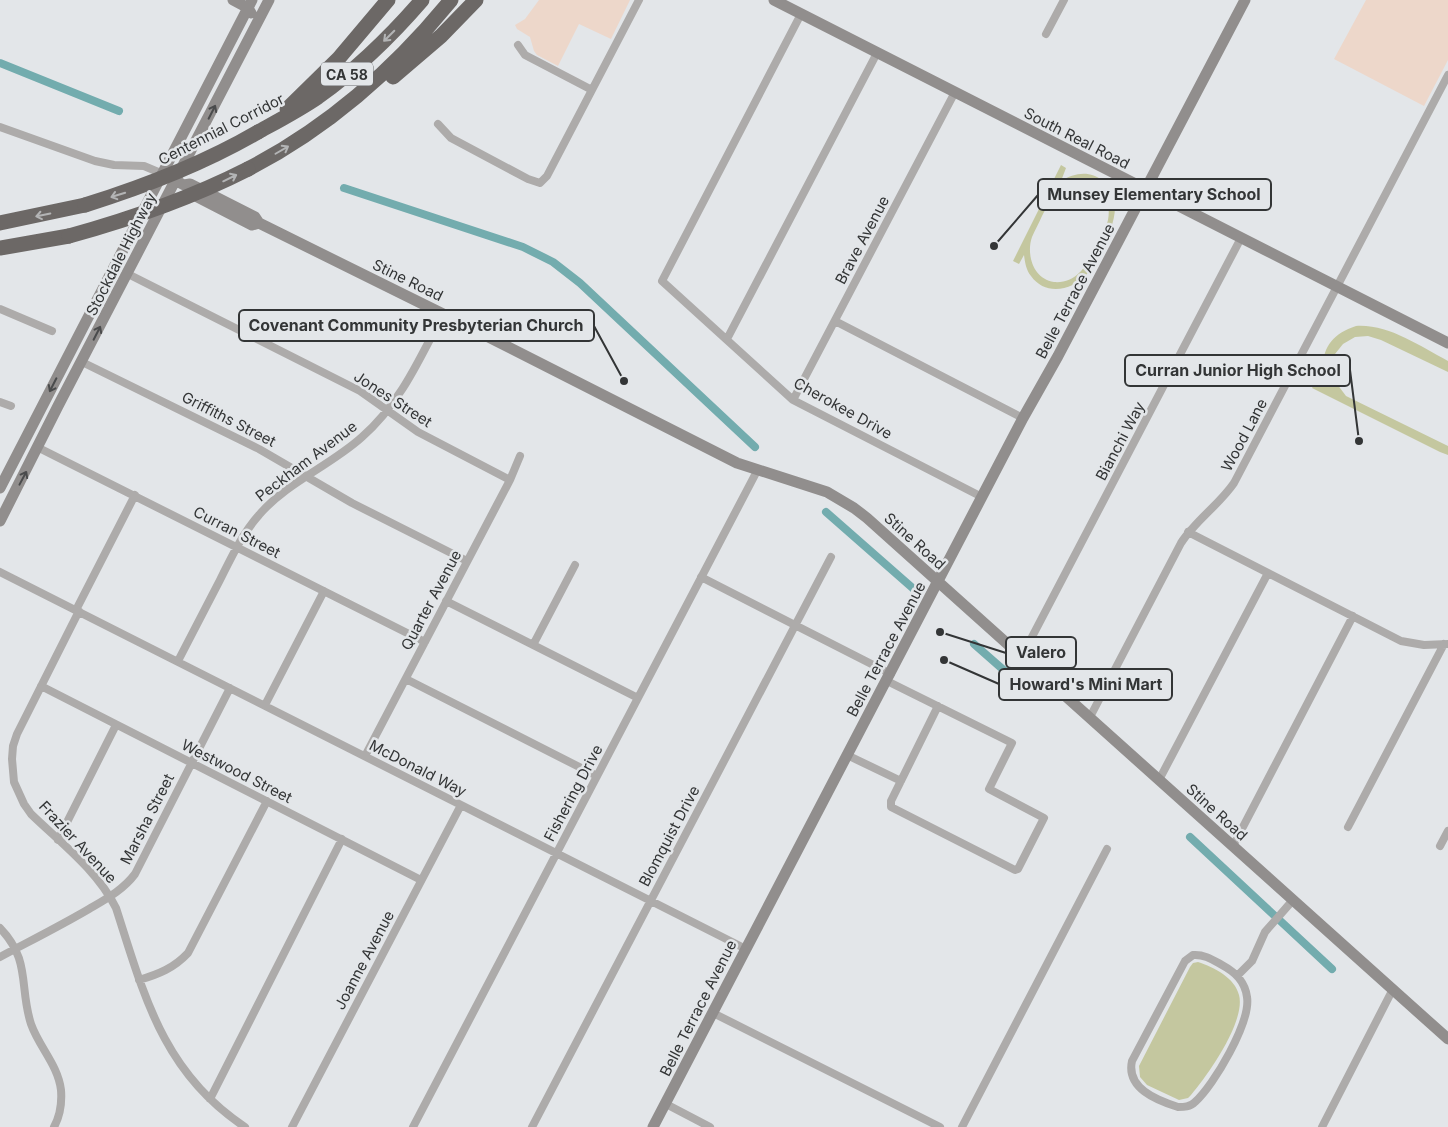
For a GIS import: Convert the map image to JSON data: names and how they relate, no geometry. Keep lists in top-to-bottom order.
{
  "streets": {
    "highway": ["CA 58", "Centennial Corridor"],
    "street": [
      "South Real Road",
      "Brave Avenue",
      "Stockdale Highway",
      "Stine Road",
      "Belle Terrace Avenue",
      "Jones Street",
      "Cherokee Drive",
      "Griffiths Street",
      "Wood Lane",
      "Bianchi Way",
      "Peckham Avenue",
      "Curran Street",
      "Quarter Avenue",
      "McDonald Way",
      "Westwood Street",
      "Fishering Drive",
      "Marsha Street",
      "Blomquist Drive",
      "Frazier Avenue",
      "Joanne Avenue"
    ]
  },
  "crossings": [
    ["South Real Road", "Brave Avenue"],
    ["South Real Road", "Belle Terrace Avenue"],
    ["South Real Road", "Cherokee Drive"],
    ["South Real Road", "Wood Lane"],
    ["South Real Road", "Bianchi Way"],
    ["Brave Avenue", "Cherokee Drive"],
    ["Stockdale Highway", "Stine Road"],
    ["Stockdale Highway", "Jones Street"],
    ["Stockdale Highway", "Griffiths Street"],
    ["Stockdale Highway", "Curran Street"],
    ["Stine Road", "Belle Terrace Avenue"],
    ["Stine Road", "Wood Lane"],
    ["Stine Road", "Bianchi Way"],
    ["Stine Road", "Peckham Avenue"],
    ["Stine Road", "Fishering Drive"],
    ["Belle Terrace Avenue", "Cherokee Drive"],
    ["Belle Terrace Avenue", "McDonald Way"],
    ["Jones Street", "Peckham Avenue"],
    ["Jones Street", "Quarter Avenue"],
    ["Griffiths Street", "Peckham Avenue"],
    ["Griffiths Street", "Quarter Avenue"],
    ["Peckham Avenue", "Curran Street"],
    ["Peckham Avenue", "McDonald Way"],
    ["Curran Street", "Quarter Avenue"],
    ["Curran Street", "Frazier Avenue"],
    ["Quarter Avenue", "McDonald Way"],
    ["McDonald Way", "Fishering Drive"],
    ["McDonald Way", "Marsha Street"],
    ["McDonald Way", "Blomquist Drive"],
    ["McDonald Way", "Frazier Avenue"],
    ["McDonald Way", "Joanne Avenue"],
    ["Westwood Street", "Marsha Street"],
    ["Westwood Street", "Frazier Avenue"],
    ["Westwood Street", "Joanne Avenue"],
    ["Marsha Street", "Frazier Avenue"]
  ],
  "places": [
    "Munsey Elementary School",
    "Covenant Community Presbyterian Church",
    "Curran Junior High School",
    "Valero",
    "Howard's Mini Mart"
  ]
}
